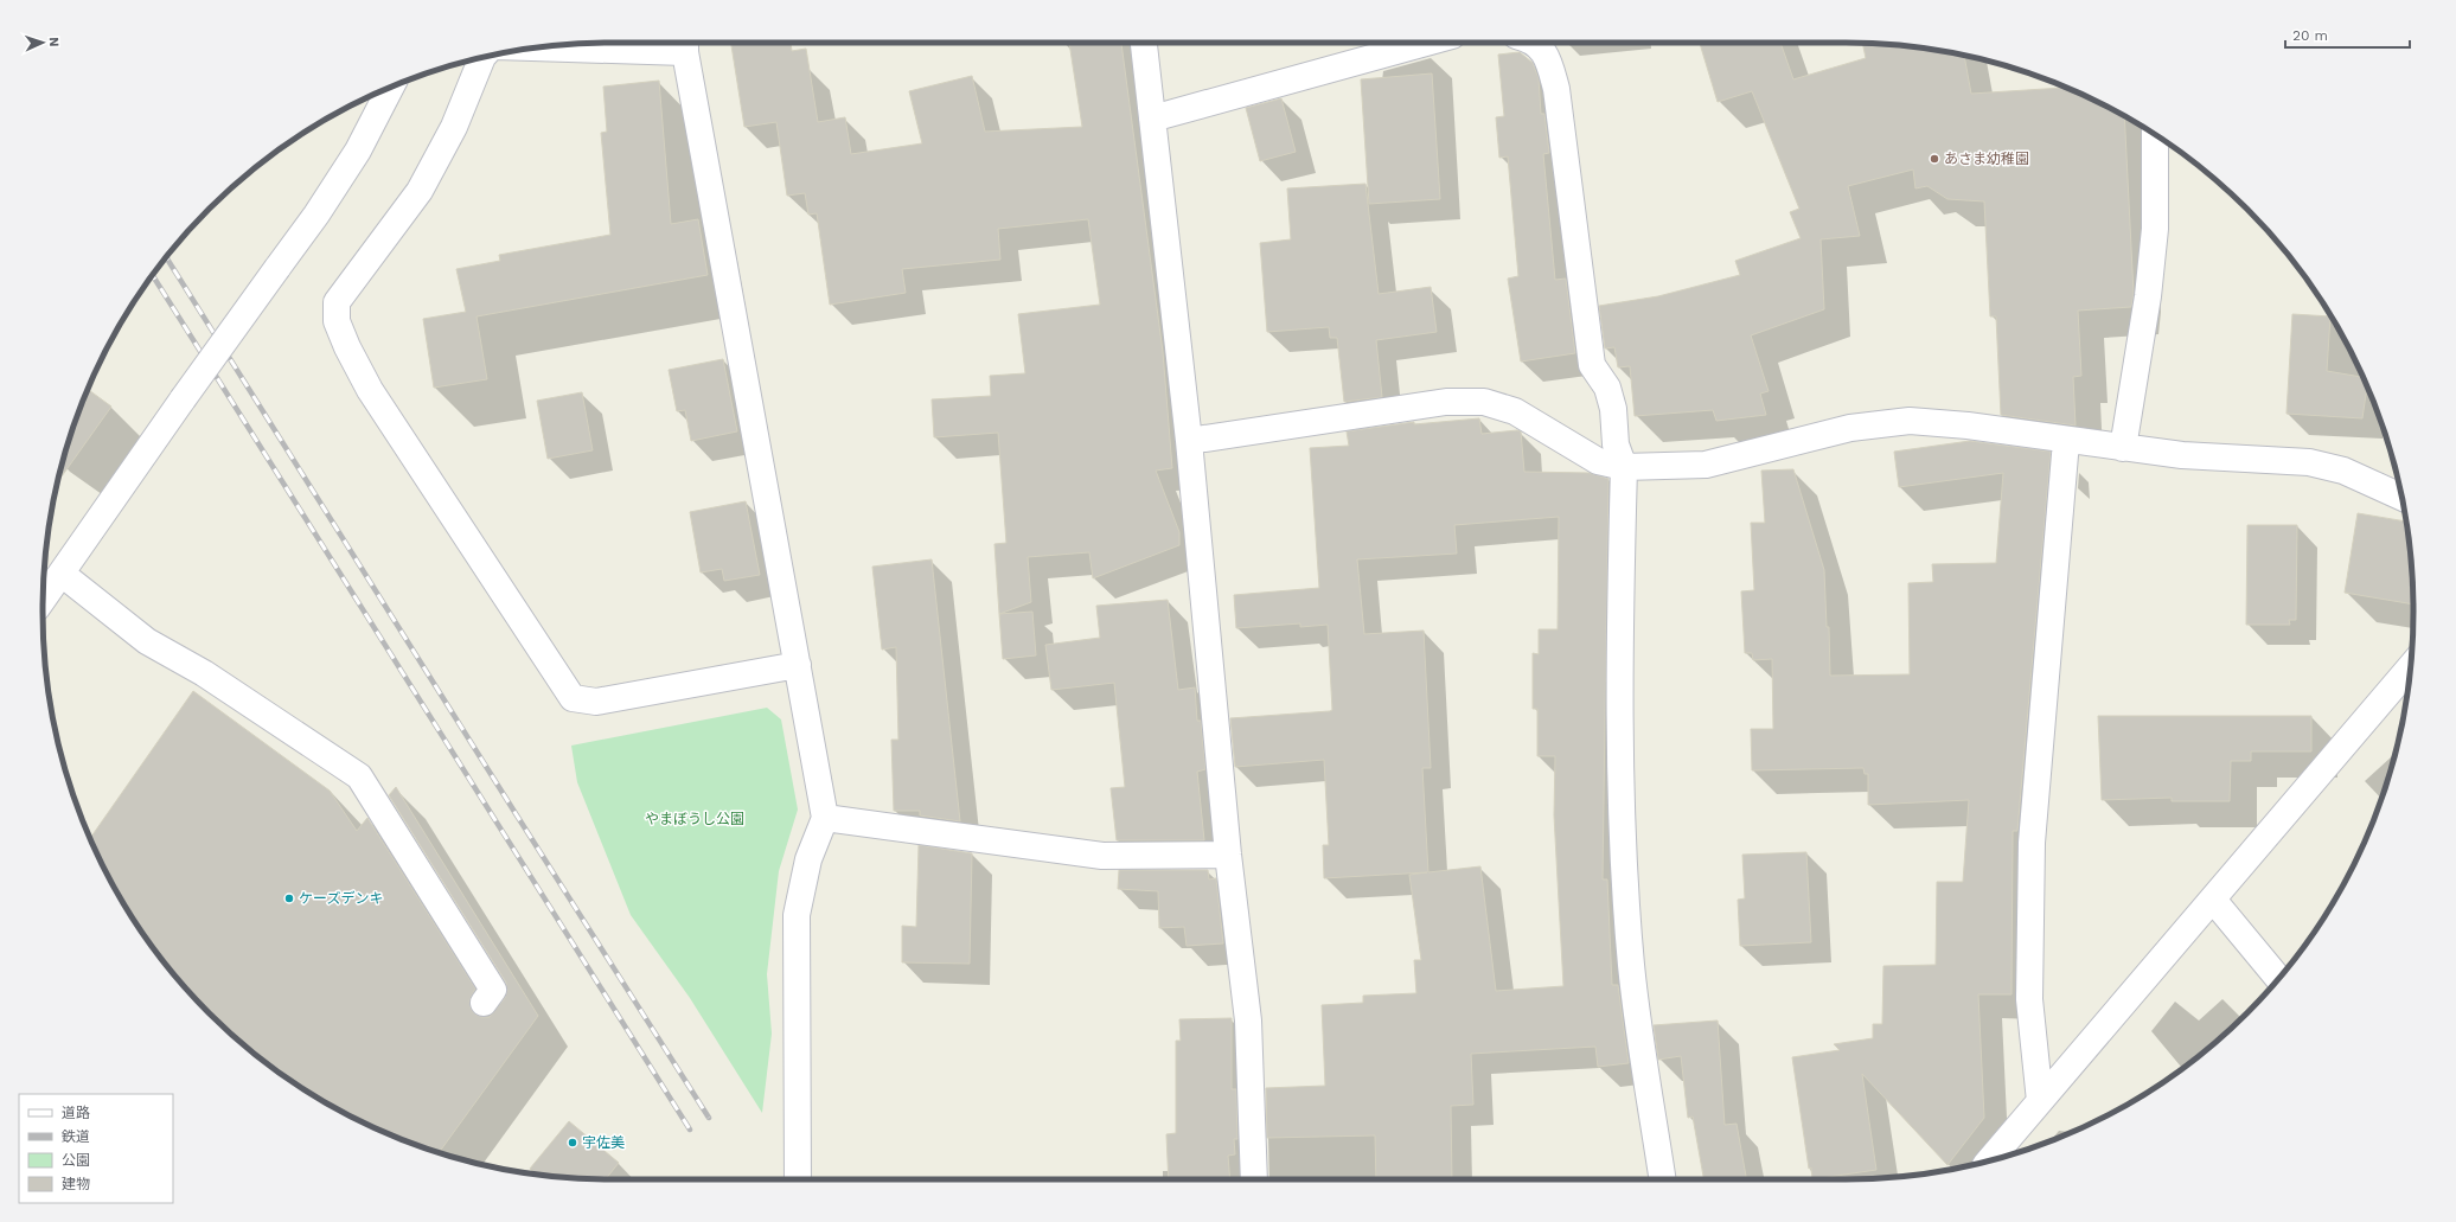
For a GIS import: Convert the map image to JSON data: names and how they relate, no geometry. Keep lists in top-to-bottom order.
{
  "parks": ["やまぼうし公園"],
  "places": ["あさま幼稚園", "ケーズデンキ", "宇佐美"],
  "legend": [
    "道路",
    "鉄道",
    "公園",
    "建物"
  ],
  "scale_bar": "20 m",
  "north": "right"
}
